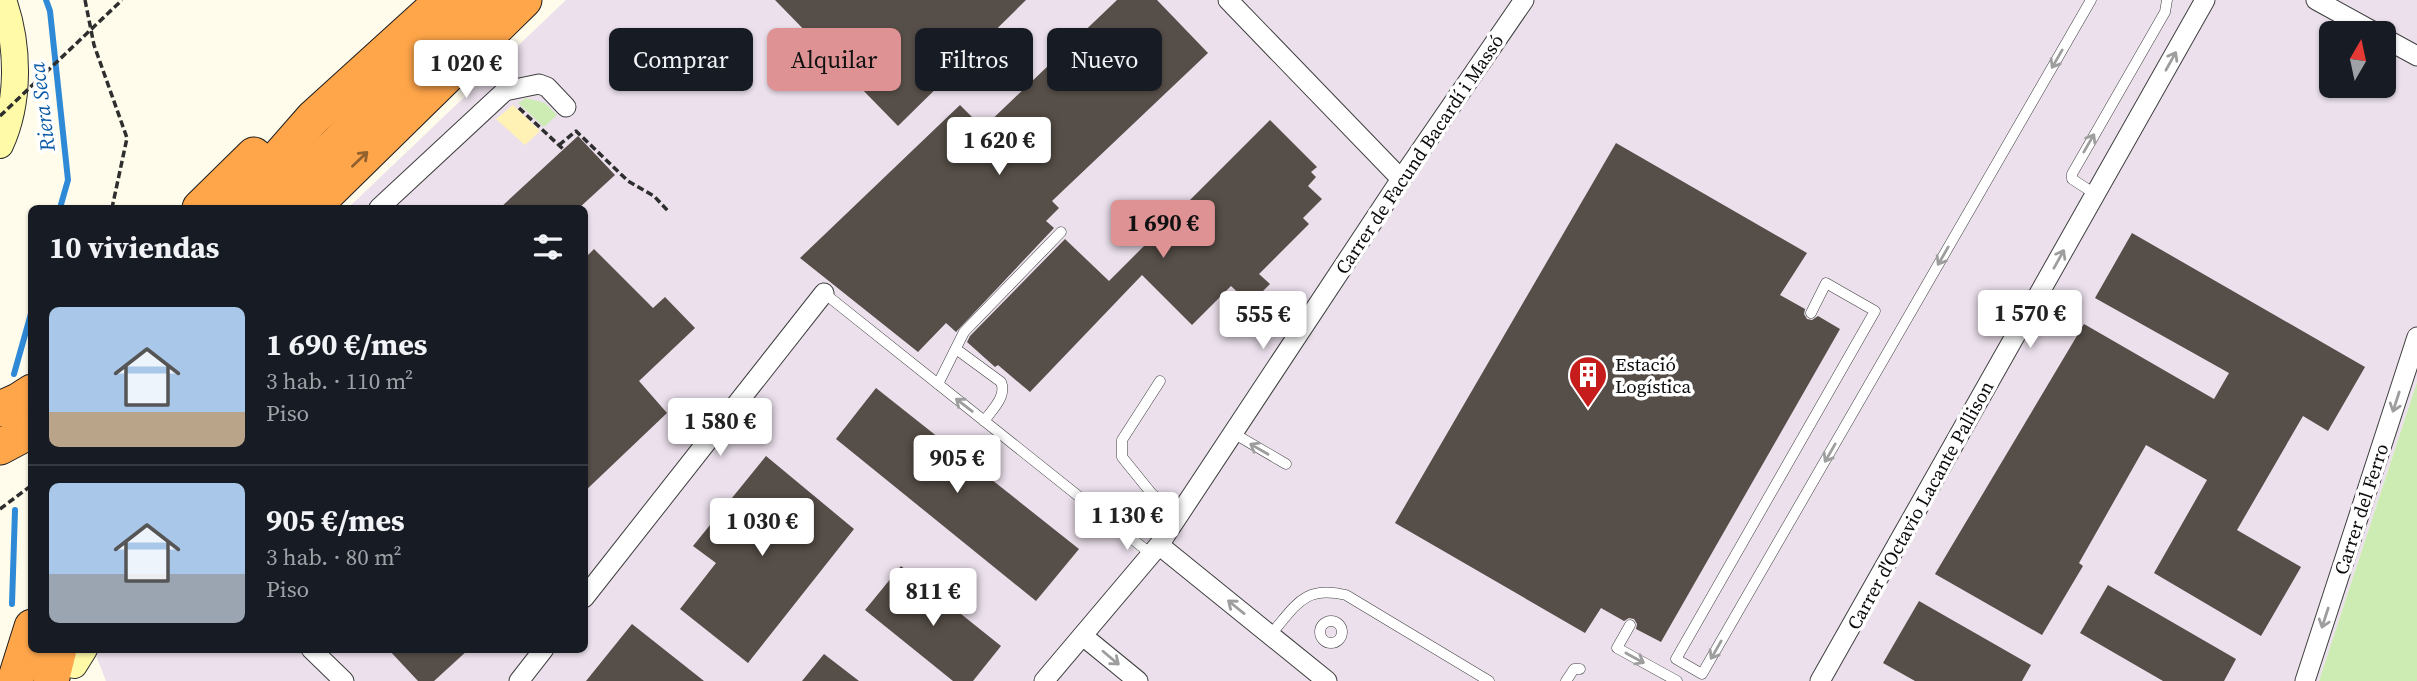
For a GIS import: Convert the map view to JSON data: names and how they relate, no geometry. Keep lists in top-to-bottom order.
{
  "streets": {
    "street": ["Carrer de Facund Bacardí i Massó", "Carrer d'Octavio Lacante Pallison", "Carrer del Ferro"]
  },
  "one_way": ["Carrer d'Octavio Lacante Pallison", "Carrer del Ferro"],
  "water": ["Riera Seca"],
  "places": {
    "building": ["Estació Logística"]
  },
  "north": "top",
  "page": {
    "chip": [
      "Comprar",
      "Alquilar",
      "Filtros",
      "Nuevo"
    ],
    "price": [
      "1 020 €",
      "1 620 €",
      "1 690 €",
      "1 570 €",
      "555 €",
      "1 580 €",
      "905 €",
      "1 130 €",
      "1 030 €",
      "811 €"
    ],
    "heading": "10 viviendas",
    "list": [
      {
        "name": "1 690 €/mes",
        "note": "3 hab. · 110 m² · Piso"
      },
      {
        "name": "905 €/mes",
        "note": "3 hab. · 80 m² · Piso"
      }
    ]
  }
}
